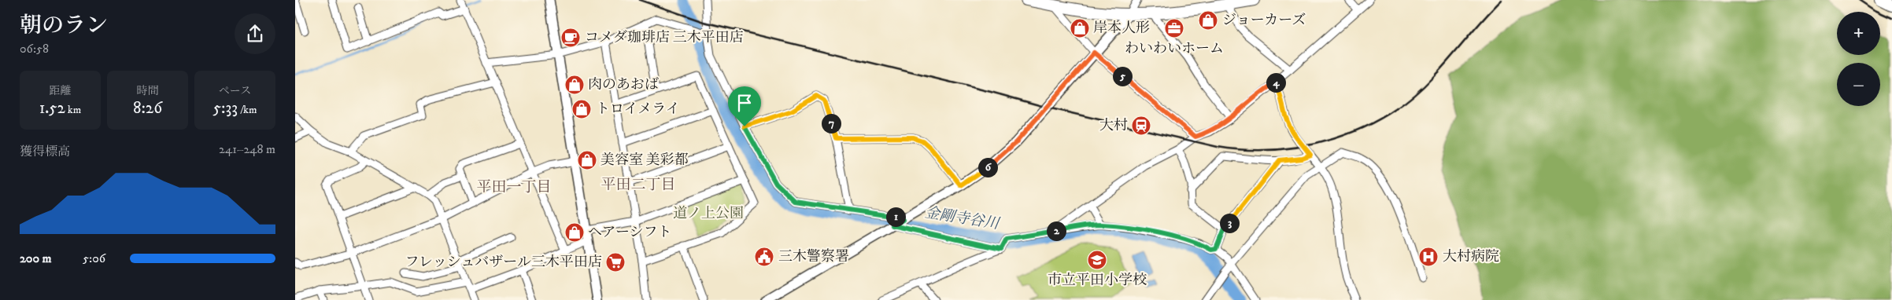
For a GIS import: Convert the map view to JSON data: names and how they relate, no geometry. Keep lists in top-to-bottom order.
{
  "districts": ["平田二丁目", "平田一丁目"],
  "water": ["金剛寺谷川"],
  "parks": ["道ノ上公園"],
  "places": {
    "shop": [
      "ジョーカーズ",
      "岸本人形",
      "肉のあおば",
      "トロイメライ",
      "美容室 美彩都",
      "ヘアーシフト"
    ],
    "office": ["わいわいホーム"],
    "cafe": ["コメダ珈琲店 三木平田店"],
    "station": ["大村"],
    "public building": ["三木警察署"],
    "hospital": ["大村病院"],
    "school or university": ["市立平田小学校"],
    "supermarket": ["フレッシュバザール三木平田店"]
  },
  "page": {
    "heading": ["朝のラン", "06:58"],
    "map_buttons": ["+", "−"],
    "stats": [
      ["距離", "1.52 km"],
      ["時間", "8:26"],
      ["ペース", "5:33 /km"]
    ],
    "pins": [
      "5",
      "4",
      "7",
      "6",
      "1",
      "3",
      "2"
    ],
    "chart": ["獲得標高", "241–248 m"],
    "list": [
      {
        "name": "200 m",
        "note": "5:06"
      }
    ]
  }
}
